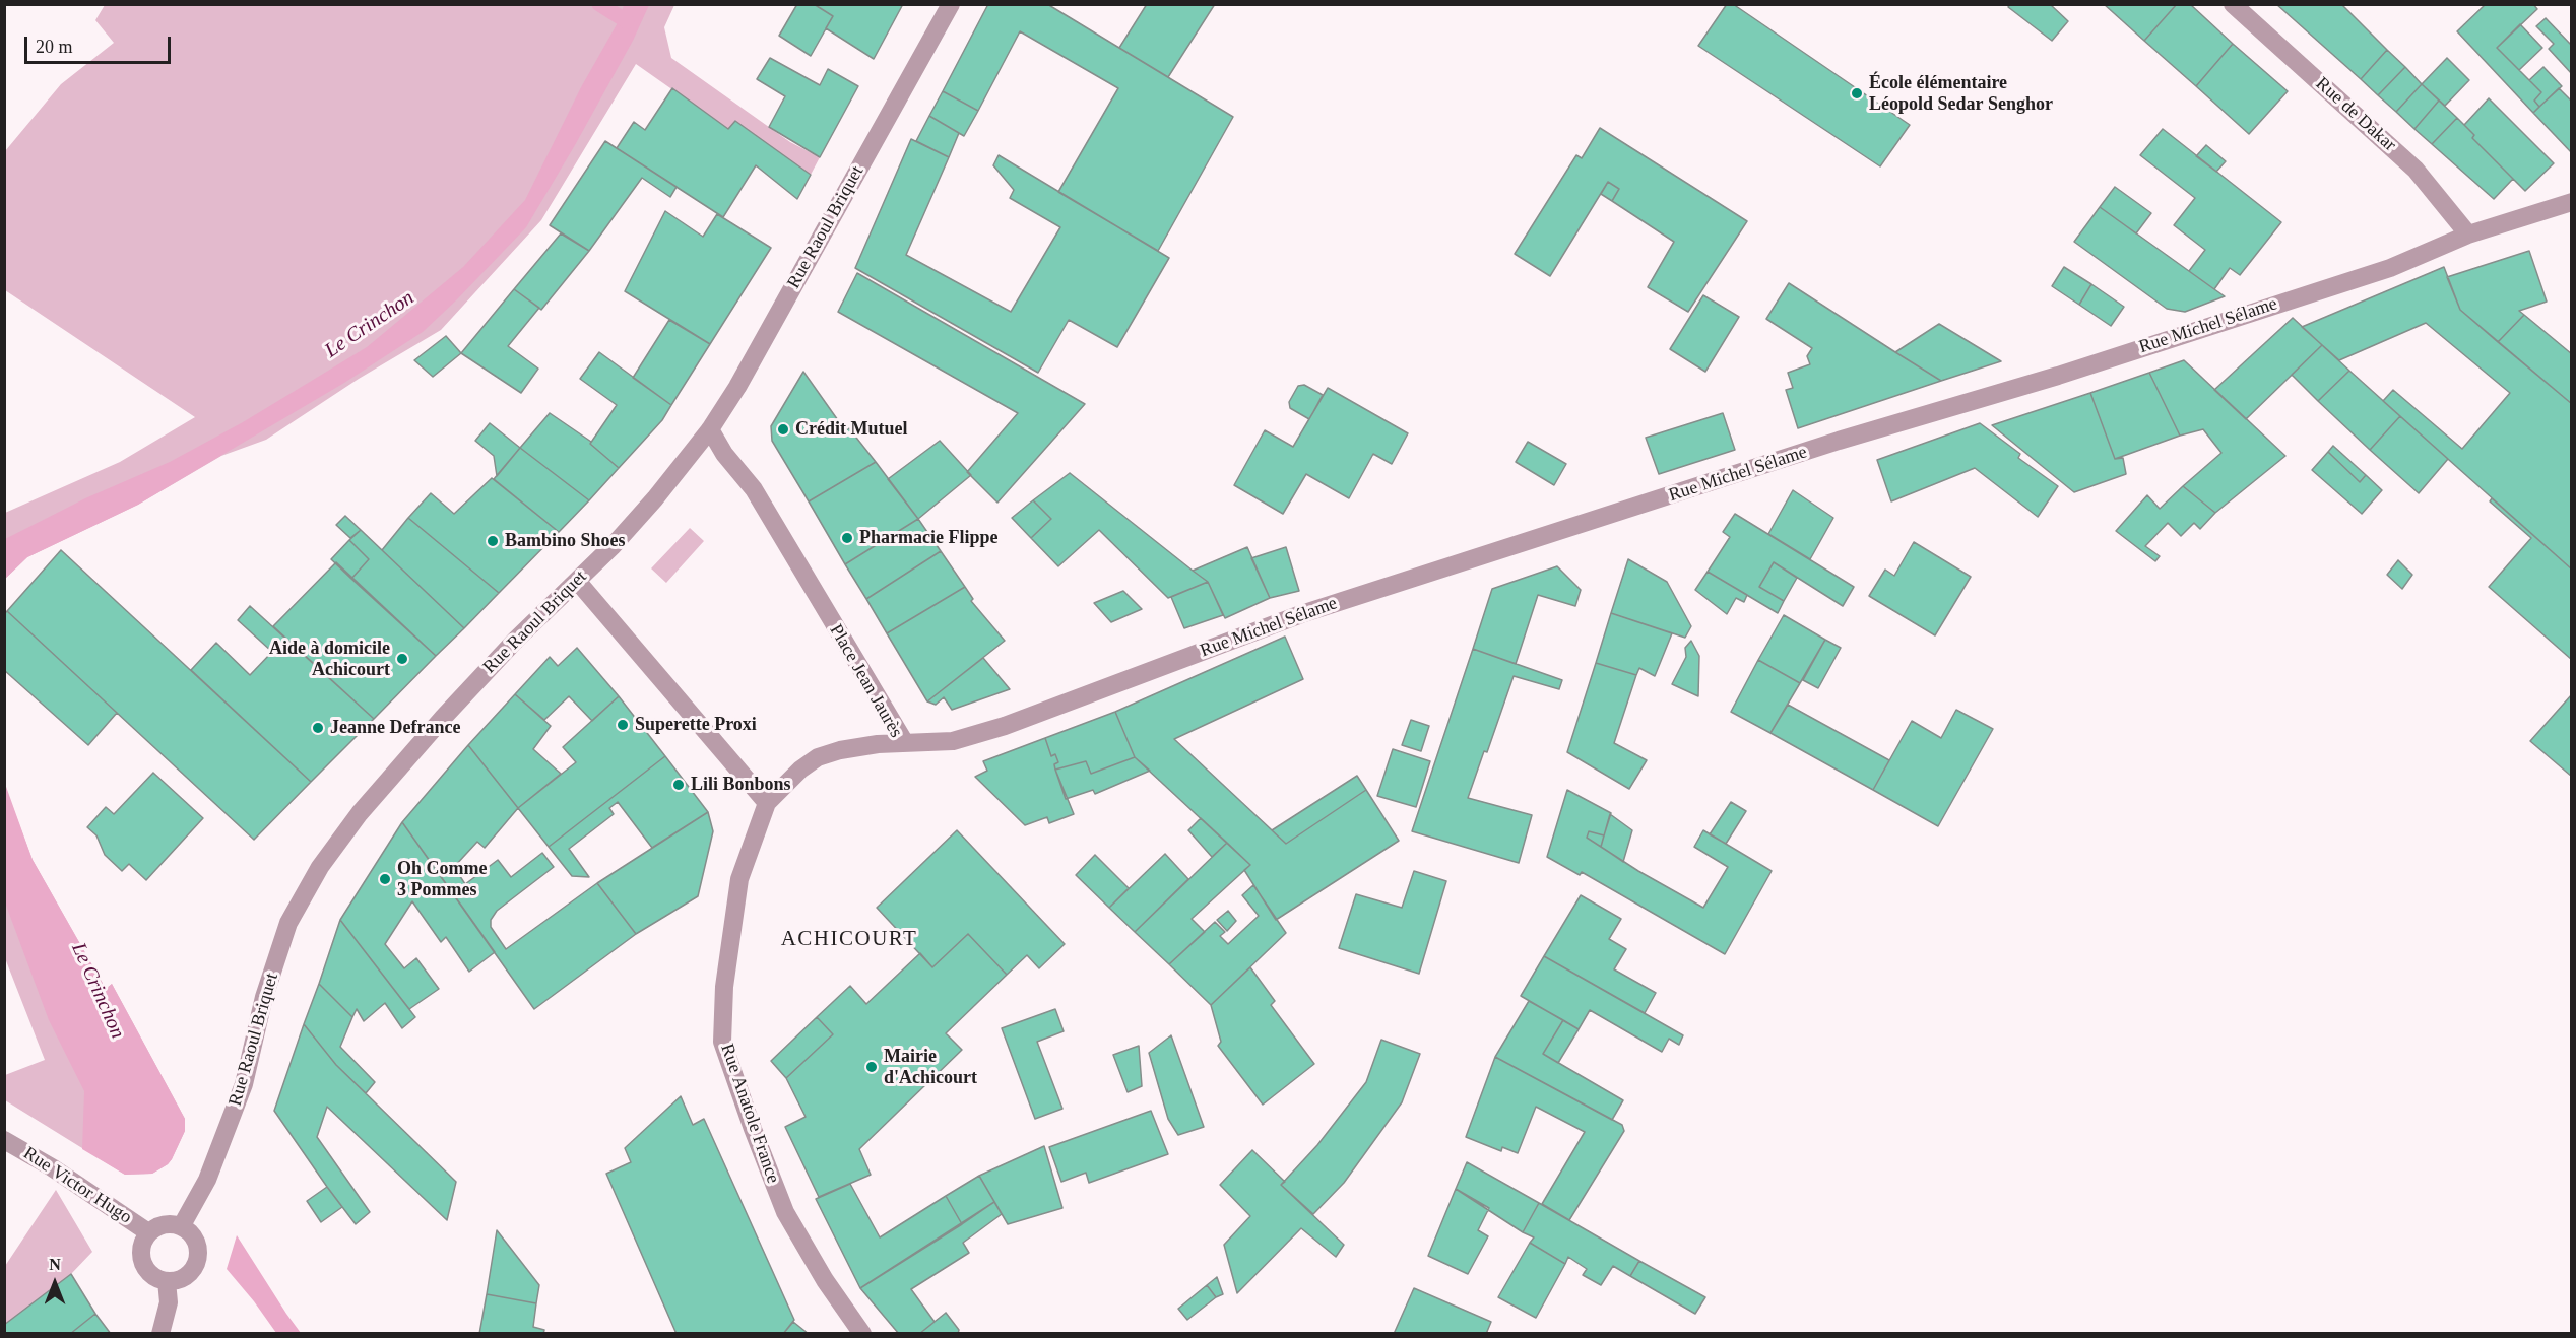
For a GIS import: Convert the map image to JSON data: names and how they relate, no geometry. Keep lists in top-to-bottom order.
{
  "streets": {
    "street": [
      "Rue de Dakar",
      "Rue Raoul Briquet",
      "Rue Michel Sélame",
      "Place Jean Jaurès",
      "Rue Anatole France",
      "Rue Victor Hugo"
    ]
  },
  "crossings": [
    ["Rue de Dakar", "Rue Michel Sélame"],
    ["Rue Raoul Briquet", "Place Jean Jaurès"],
    ["Rue Raoul Briquet", "Rue Victor Hugo"],
    ["Rue Michel Sélame", "Place Jean Jaurès"],
    ["Place Jean Jaurès", "Rue Anatole France"]
  ],
  "districts": ["ACHICOURT"],
  "water": ["Le Crinchon"],
  "places": [
    "École élémentaire Léopold Sedar Senghor",
    "Crédit Mutuel",
    "Pharmacie Flippe",
    "Bambino Shoes",
    "Aide à domicile Achicourt",
    "Superette Proxi",
    "Jeanne Defrance",
    "Lili Bonbons",
    "Oh Comme 3 Pommes",
    "Mairie d'Achicourt"
  ],
  "scale_bar": "20 m",
  "north": "top"
}
